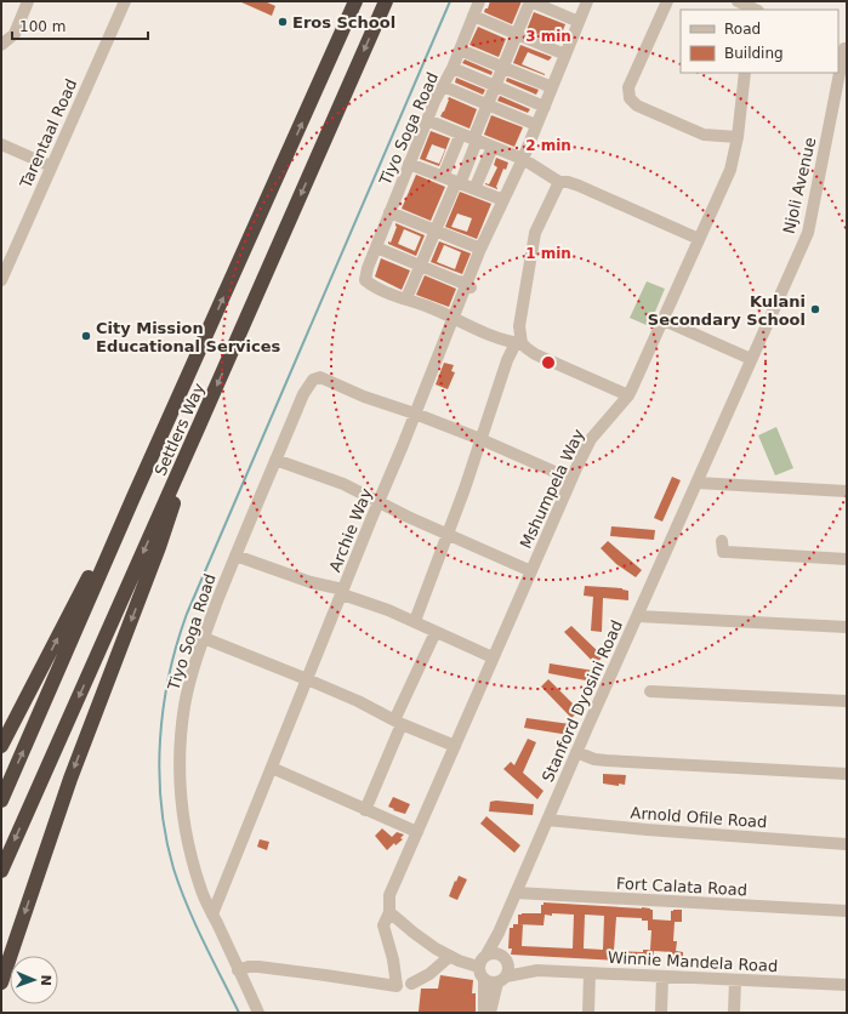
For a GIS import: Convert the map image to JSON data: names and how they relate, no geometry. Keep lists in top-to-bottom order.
{
  "streets": {
    "highway": ["Settlers Way"],
    "street": [
      "Tiyo Soga Road",
      "Tarentaal Road",
      "Njoli Avenue",
      "Mshumpela Way",
      "Archie Way",
      "Stanford Dyosini Road",
      "Arnold Ofile Road",
      "Fort Calata Road",
      "Winnie Mandela Road"
    ]
  },
  "crossings": [
    ["Tiyo Soga Road", "Archie Way"],
    ["Njoli Avenue", "Stanford Dyosini Road"],
    ["Stanford Dyosini Road", "Arnold Ofile Road"],
    ["Stanford Dyosini Road", "Fort Calata Road"]
  ],
  "places": ["Eros School", "Kulani Secondary School", "City Mission Educational Services"],
  "legend": ["Road", "Building"],
  "scale_bar": "100 m",
  "north": "right",
  "rings": ["3 min", "2 min", "1 min"]
}
